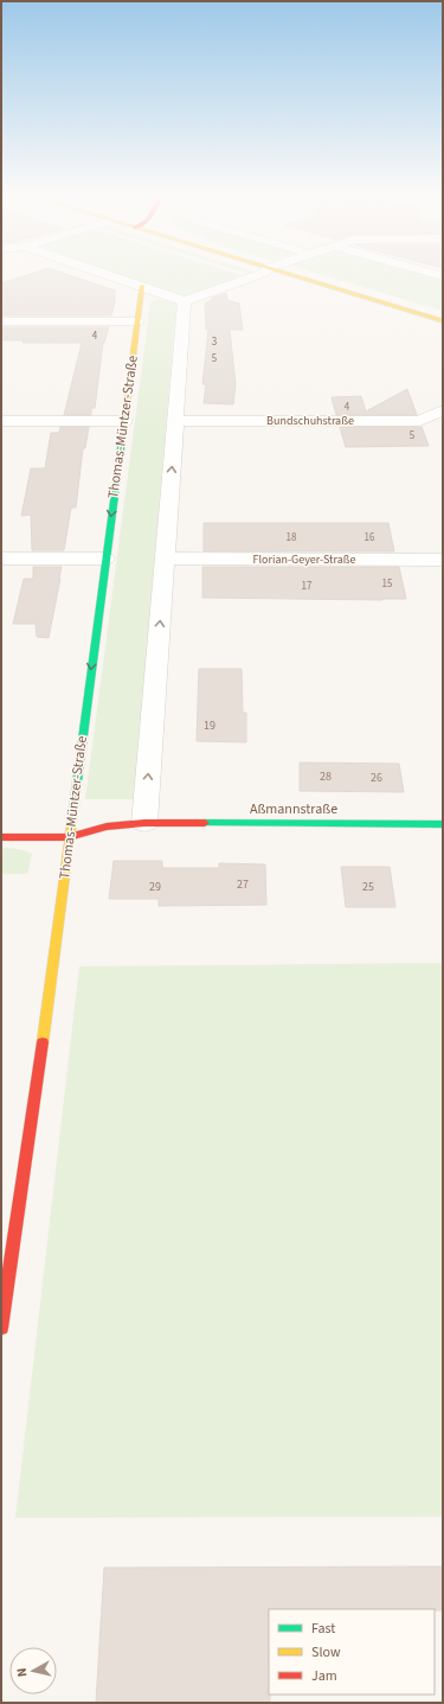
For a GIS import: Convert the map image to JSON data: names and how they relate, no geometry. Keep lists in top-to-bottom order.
{
  "streets": {
    "street": [
      "Bundschuhstraße",
      "Thomas-Müntzer-Straße",
      "Florian-Geyer-Straße",
      "Aßmannstraße"
    ]
  },
  "crossings": [
    ["Thomas-Müntzer-Straße", "Aßmannstraße"]
  ],
  "house_numbers": [
    "4",
    "3",
    "5",
    "4",
    "5",
    "18",
    "16",
    "15",
    "17",
    "19",
    "28",
    "26",
    "27",
    "29",
    "25"
  ],
  "legend": ["Fast", "Slow", "Jam"],
  "north": "left"
}
